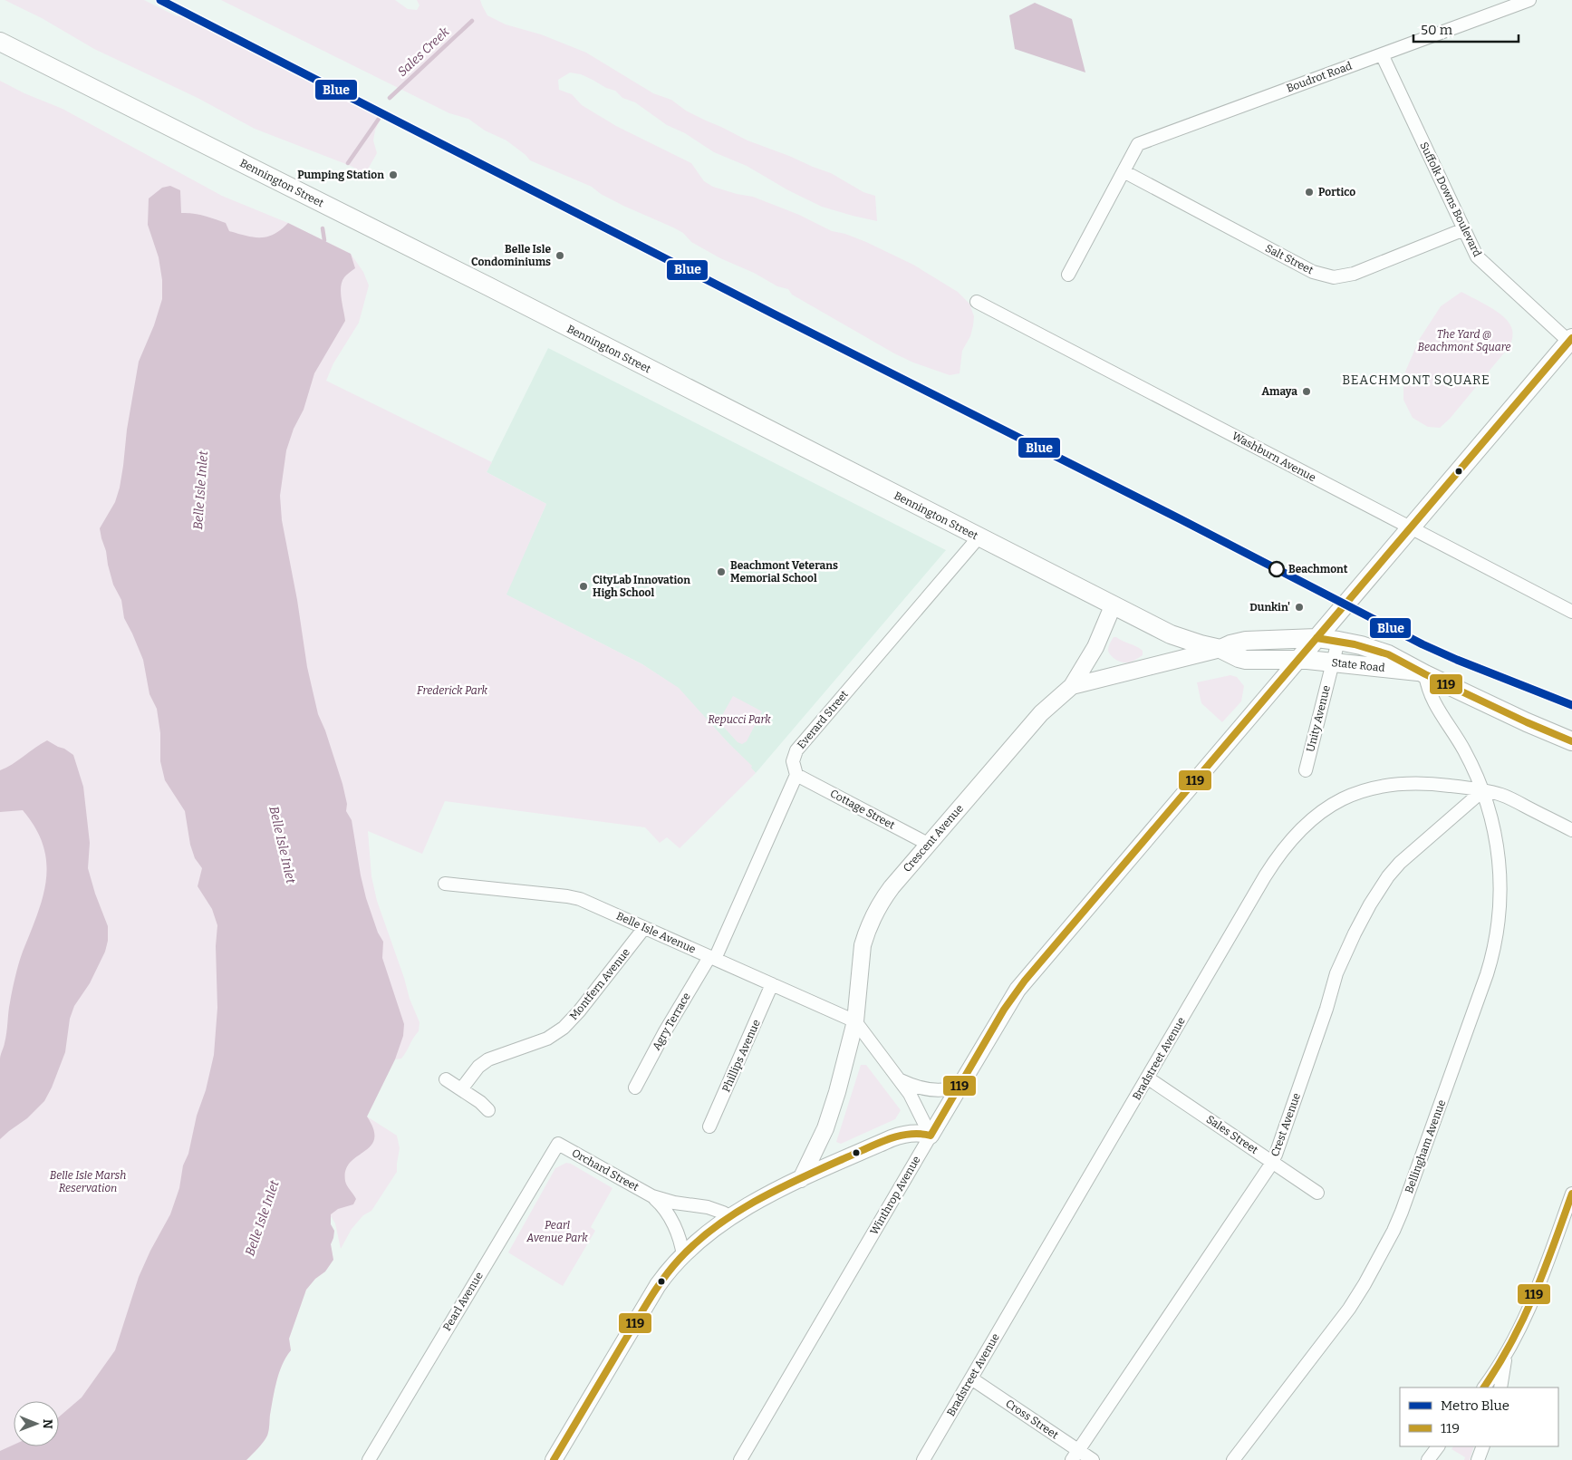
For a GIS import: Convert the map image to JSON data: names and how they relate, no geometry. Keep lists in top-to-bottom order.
{
  "streets": {
    "main road": ["Bennington Street", "State Road", "Winthrop Avenue"],
    "street": [
      "Boudrot Road",
      "Suffolk Downs Boulevard",
      "Salt Street",
      "Washburn Avenue",
      "Unity Avenue",
      "Everard Street",
      "Cottage Street",
      "Crescent Avenue",
      "Belle Isle Avenue",
      "Montfern Avenue",
      "Agry Terrace",
      "Phillips Avenue",
      "Bradstreet Avenue",
      "Crest Avenue",
      "Sales Street",
      "Bellingham Avenue",
      "Orchard Street",
      "Pearl Avenue",
      "Cross Street"
    ]
  },
  "crossings": [
    ["Boudrot Road", "Suffolk Downs Boulevard"],
    ["Boudrot Road", "Salt Street"],
    ["Bennington Street", "State Road"],
    ["Bennington Street", "Everard Street"],
    ["Bennington Street", "Crescent Avenue"],
    ["Bennington Street", "Winthrop Avenue"],
    ["Suffolk Downs Boulevard", "Salt Street"],
    ["Suffolk Downs Boulevard", "Winthrop Avenue"],
    ["Washburn Avenue", "Winthrop Avenue"],
    ["State Road", "Unity Avenue"],
    ["State Road", "Bellingham Avenue"],
    ["State Road", "Winthrop Avenue"],
    ["Everard Street", "Cottage Street"],
    ["Everard Street", "Belle Isle Avenue"],
    ["Everard Street", "Agry Terrace"],
    ["Cottage Street", "Crescent Avenue"],
    ["Crescent Avenue", "Belle Isle Avenue"],
    ["Belle Isle Avenue", "Montfern Avenue"],
    ["Belle Isle Avenue", "Agry Terrace"],
    ["Belle Isle Avenue", "Phillips Avenue"],
    ["Bradstreet Avenue", "Crest Avenue"],
    ["Bradstreet Avenue", "Sales Street"],
    ["Bradstreet Avenue", "Bellingham Avenue"],
    ["Bradstreet Avenue", "Cross Street"],
    ["Crest Avenue", "Sales Street"],
    ["Crest Avenue", "Bellingham Avenue"],
    ["Crest Avenue", "Cross Street"],
    ["Orchard Street", "Pearl Avenue"]
  ],
  "districts": ["BEACHMONT SQUARE"],
  "water": ["Sales Creek", "Belle Isle Inlet"],
  "parks": [
    "The Yard @ Beachmont Square",
    "Frederick Park",
    "Repucci Park",
    "Belle Isle Marsh Reservation",
    "Pearl Avenue Park"
  ],
  "places": [
    "Pumping Station",
    "Portico",
    "Belle Isle Condominiums",
    "Amaya",
    "Beachmont",
    "Beachmont Veterans Memorial School",
    "CityLab Innovation High School",
    "Dunkin'"
  ],
  "lines": ["metro line Blue", "transit line 119"],
  "legend": ["Metro Blue", "119"],
  "scale_bar": "50 m",
  "north": "right"
}
